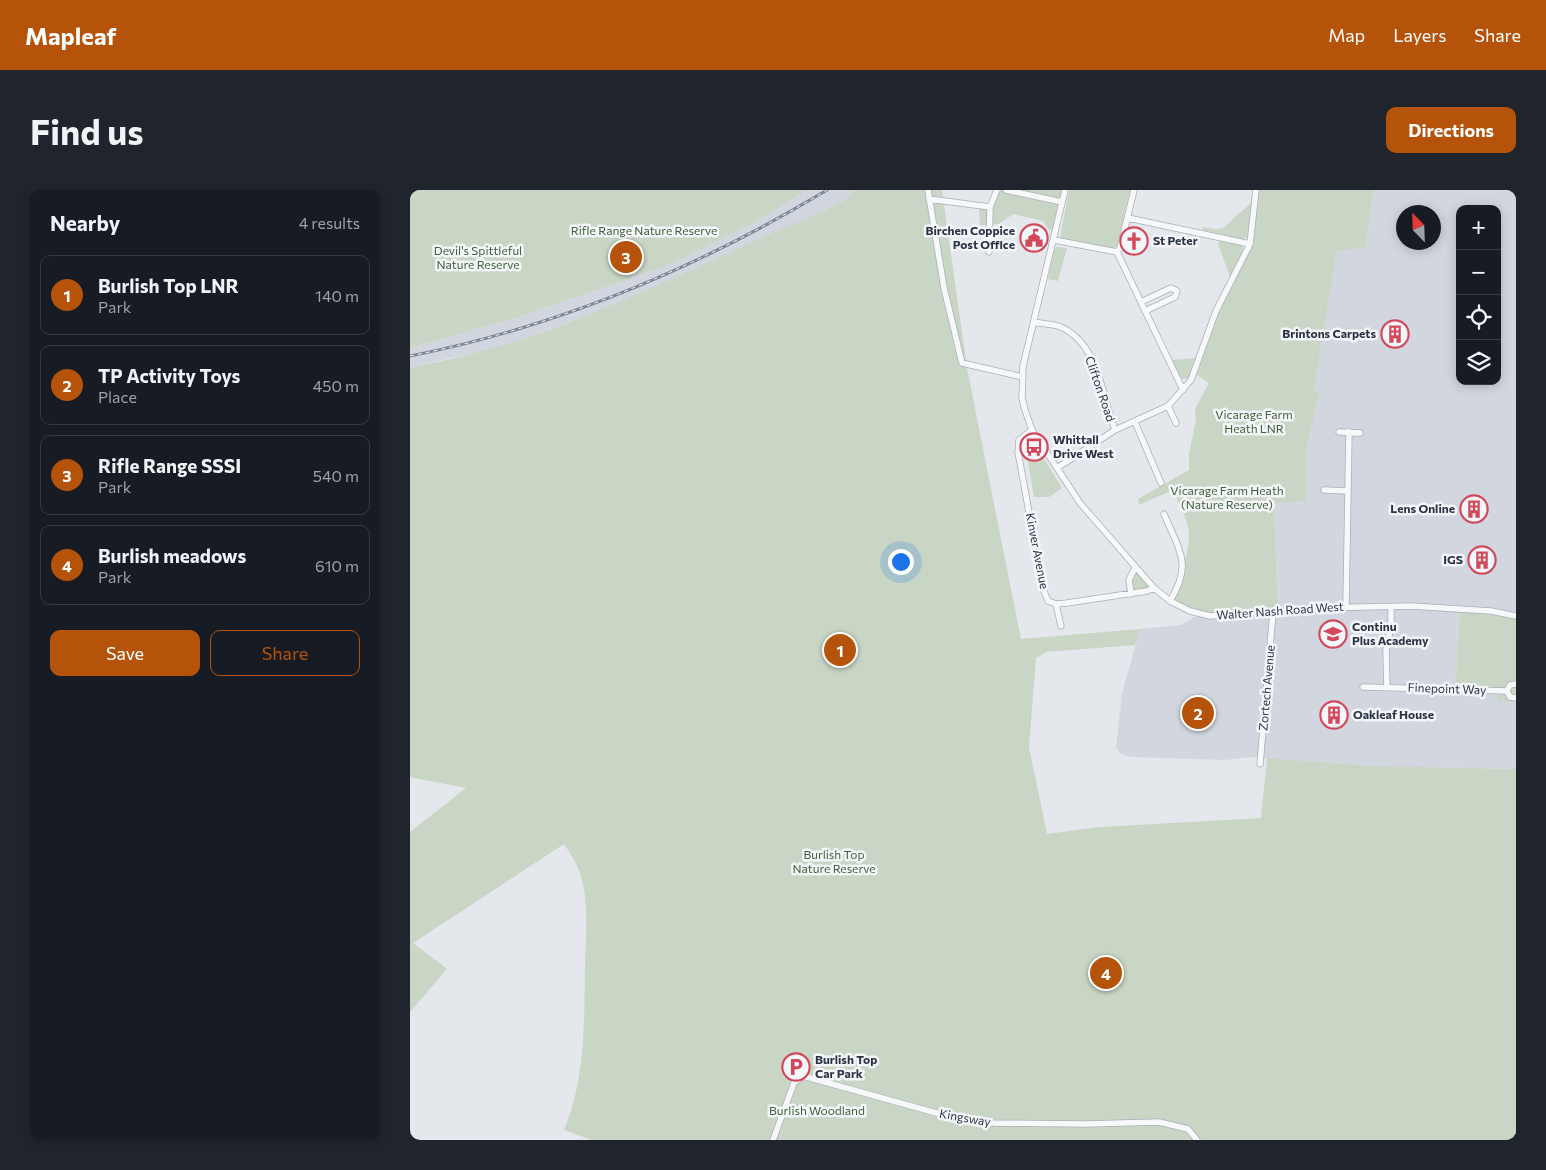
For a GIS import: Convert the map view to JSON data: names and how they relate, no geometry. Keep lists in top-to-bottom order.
{
  "streets": {
    "street": [
      "Clifton Road",
      "Kinver Avenue",
      "Walter Nash Road West",
      "Zortech Avenue",
      "Finepoint Way",
      "Kingsway"
    ]
  },
  "crossings": [
    ["Clifton Road", "Walter Nash Road West"],
    ["Kinver Avenue", "Walter Nash Road West"],
    ["Walter Nash Road West", "Zortech Avenue"]
  ],
  "parks": [
    "Rifle Range Nature Reserve",
    "Devil's Spittleful Nature Reserve",
    "Vicarage Farm Heath LNR",
    "Vicarage Farm Heath (Nature Reserve)",
    "Burlish Top Nature Reserve",
    "Burlish Woodland"
  ],
  "places": {
    "public building": ["Birchen Coppice Post Office"],
    "church": ["St Peter"],
    "building": [
      "Brintons Carpets",
      "Lens Online",
      "IGS",
      "Oakleaf House"
    ],
    "bus stop": ["Whittall Drive West"],
    "school or university": ["Continu Plus Academy"],
    "parking": ["Burlish Top Car Park"]
  },
  "north": "top left",
  "page": {
    "header": "Mapleaf",
    "nav": ["Map", "Layers", "Share"],
    "buttons": [
      "Directions",
      ["Save", "Share"]
    ],
    "title": "Find us",
    "heading": ["Nearby", "4 results"],
    "map_buttons": ["+", "−"],
    "pins": [
      "3",
      "1",
      "2",
      "4"
    ],
    "list": [
      {
        "mark": "1",
        "name": "Burlish Top LNR",
        "note": "Park",
        "value": "140 m"
      },
      {
        "mark": "2",
        "name": "TP Activity Toys",
        "note": "Place",
        "value": "450 m"
      },
      {
        "mark": "3",
        "name": "Rifle Range SSSI",
        "note": "Park",
        "value": "540 m"
      },
      {
        "mark": "4",
        "name": "Burlish meadows",
        "note": "Park",
        "value": "610 m"
      }
    ]
  }
}
